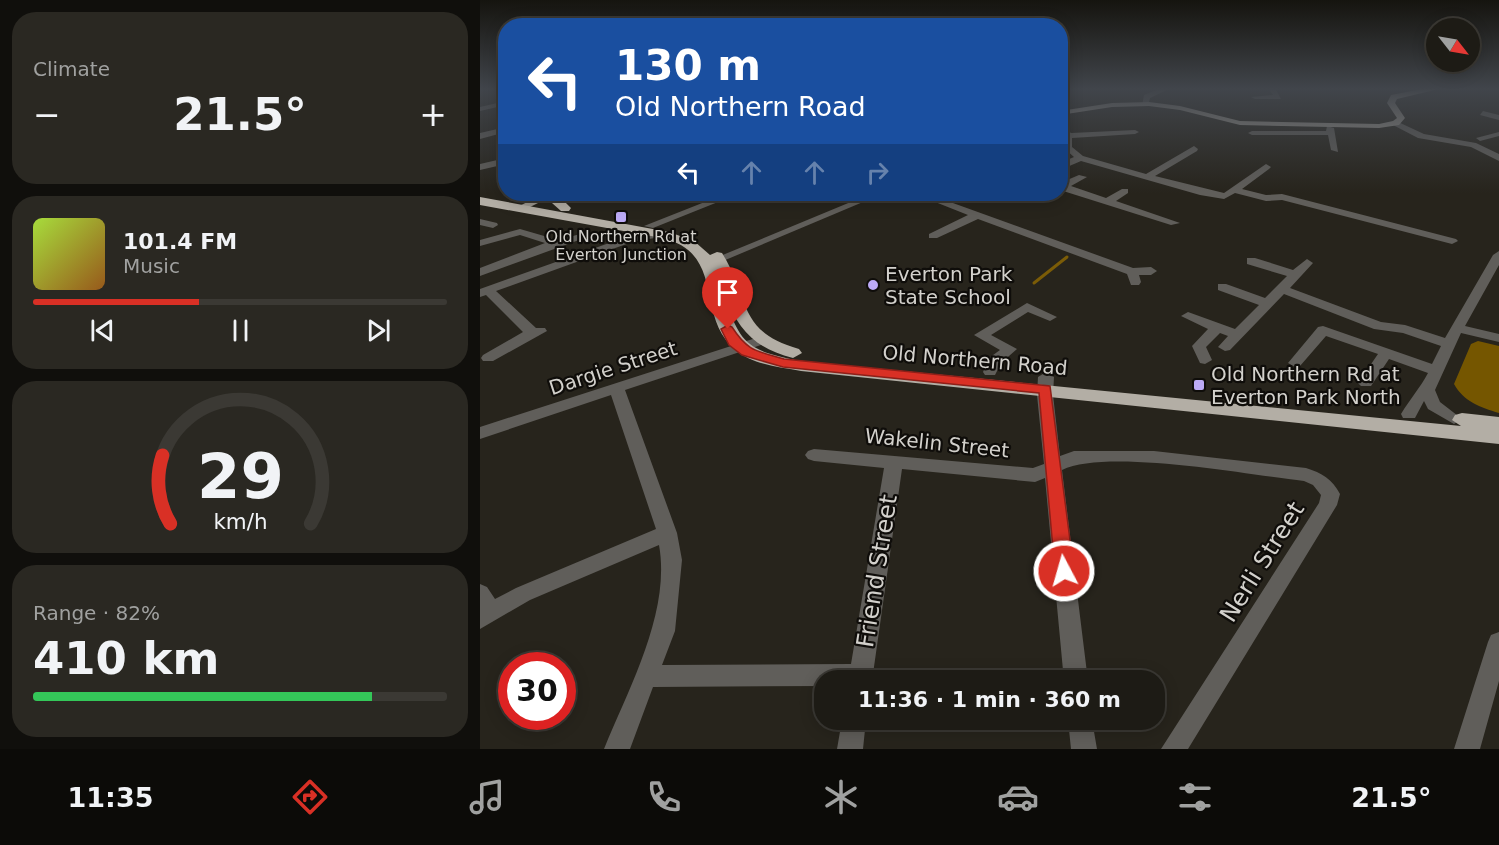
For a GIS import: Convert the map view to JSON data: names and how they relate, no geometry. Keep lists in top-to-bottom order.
{
  "streets": {
    "highway": ["Old Northern Road"],
    "street": [
      "Dargie Street",
      "Wakelin Street",
      "Nerli Street",
      "Friend Street"
    ]
  },
  "crossings": [
    ["Old Northern Road", "Dargie Street"],
    ["Wakelin Street", "Nerli Street"],
    ["Wakelin Street", "Friend Street"]
  ],
  "places": {
    "transit": ["Old Northern Rd at Everton Junction", "Old Northern Rd at Everton Park North"],
    "other": ["Everton Park State School"]
  },
  "north": "bottom right",
  "page": {
    "tile": [
      "Climate",
      ["Range · 82%", "410 km"]
    ],
    "turn": ["130 m", "Old Northern Road"],
    "heat": ["−", "21.5°", "+"],
    "song": ["101.4 FM", "Music"],
    "limit": "30",
    "trip": "11:36 · 1 min · 360 m",
    "tabs": ["11:35", "21.5°"],
    "gauge": ["29", "km/h"]
  }
}
